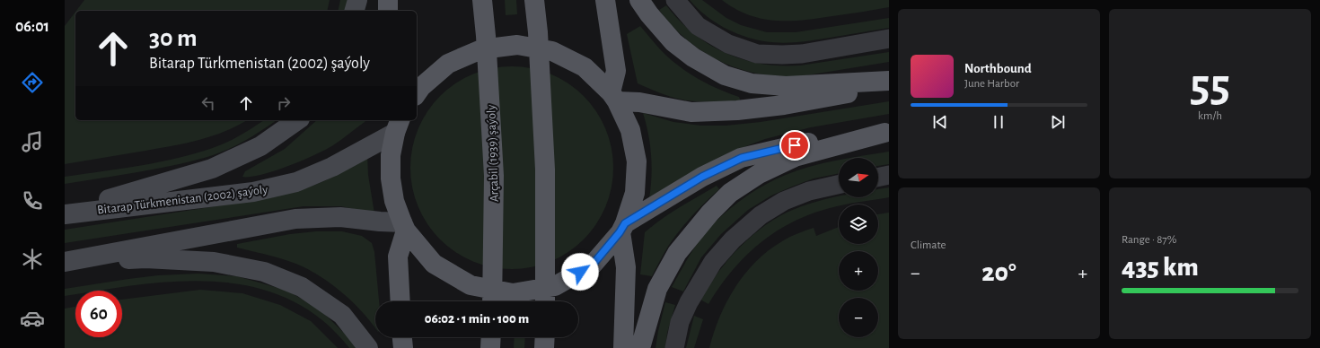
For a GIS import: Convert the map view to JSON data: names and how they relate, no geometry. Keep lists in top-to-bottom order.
{
  "streets": {
    "main road": ["Arçabil (1939) şaýoly", "Bitarap Türkmenistan (2002) şaýoly"]
  },
  "north": "right",
  "page": {
    "tabs": "06:01",
    "tile": [
      ["55", "km/h"],
      "Climate",
      ["Range · 87%", "435 km"]
    ],
    "turn": ["30 m", "Bitarap Türkmenistan (2002) şaýoly"],
    "song": ["Northbound", "June Harbor"],
    "map_buttons": ["+", "−"],
    "heat": ["−", "20°", "+"],
    "limit": "60",
    "trip": "06:02 · 1 min · 100 m"
  }
}
